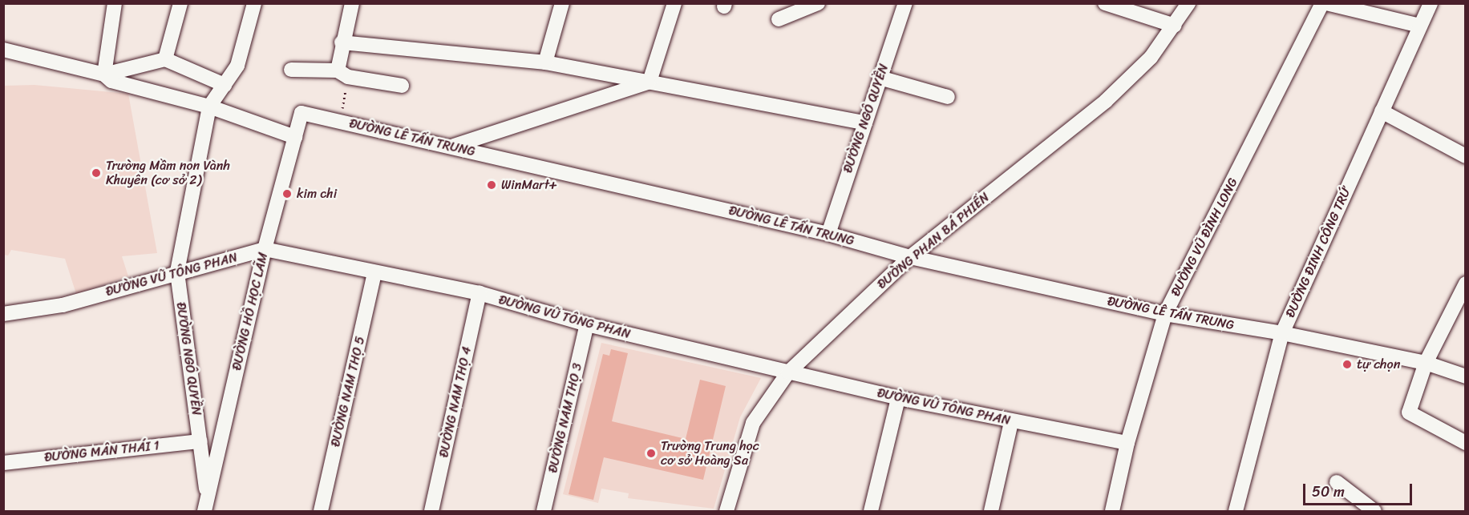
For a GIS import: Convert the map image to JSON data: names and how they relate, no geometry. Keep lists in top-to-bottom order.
{
  "streets": {
    "street": [
      "ĐƯỜNG NGÔ QUYỀN",
      "ĐƯỜNG LÊ TẤN TRUNG",
      "ĐƯỜNG VŨ ĐÌNH LONG",
      "ĐƯỜNG PHAN BÁ PHIẾN",
      "ĐƯỜNG ĐINH CÔNG TRỨ",
      "ĐƯỜNG VŨ TÔNG PHAN",
      "ĐƯỜNG HỒ HỌC LÃM",
      "ĐƯỜNG NAM THỌ 5",
      "ĐƯỜNG NAM THỌ 4",
      "ĐƯỜNG NAM THỌ 3",
      "ĐƯỜNG MÂN THÁI 1"
    ]
  },
  "crossings": [
    ["ĐƯỜNG NGÔ QUYỀN", "ĐƯỜNG LÊ TẤN TRUNG"],
    ["ĐƯỜNG NGÔ QUYỀN", "ĐƯỜNG VŨ TÔNG PHAN"],
    ["ĐƯỜNG NGÔ QUYỀN", "ĐƯỜNG HỒ HỌC LÃM"],
    ["ĐƯỜNG NGÔ QUYỀN", "ĐƯỜNG MÂN THÁI 1"],
    ["ĐƯỜNG LÊ TẤN TRUNG", "ĐƯỜNG VŨ ĐÌNH LONG"],
    ["ĐƯỜNG LÊ TẤN TRUNG", "ĐƯỜNG PHAN BÁ PHIẾN"],
    ["ĐƯỜNG LÊ TẤN TRUNG", "ĐƯỜNG ĐINH CÔNG TRỨ"],
    ["ĐƯỜNG LÊ TẤN TRUNG", "ĐƯỜNG HỒ HỌC LÃM"],
    ["ĐƯỜNG VŨ ĐÌNH LONG", "ĐƯỜNG VŨ TÔNG PHAN"],
    ["ĐƯỜNG PHAN BÁ PHIẾN", "ĐƯỜNG VŨ TÔNG PHAN"],
    ["ĐƯỜNG VŨ TÔNG PHAN", "ĐƯỜNG HỒ HỌC LÃM"],
    ["ĐƯỜNG VŨ TÔNG PHAN", "ĐƯỜNG NAM THỌ 5"],
    ["ĐƯỜNG VŨ TÔNG PHAN", "ĐƯỜNG NAM THỌ 4"],
    ["ĐƯỜNG VŨ TÔNG PHAN", "ĐƯỜNG NAM THỌ 3"]
  ],
  "places": [
    "Trường Mầm non Vành Khuyên (cơ sở 2)",
    "WinMart+",
    "kim chi",
    "tự chọn",
    "Trường Trung học cơ sở Hoàng Sa"
  ],
  "scale_bar": "50 m"
}
